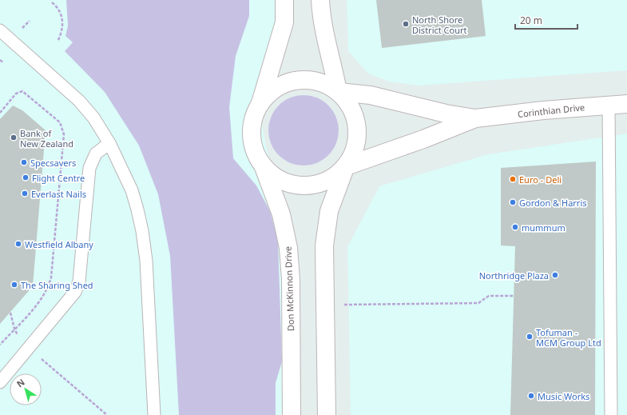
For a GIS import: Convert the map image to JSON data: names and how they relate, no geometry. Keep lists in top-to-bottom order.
{
  "streets": {
    "main road": ["Corinthian Drive", "Don McKinnon Drive"]
  },
  "crossings": [
    ["Corinthian Drive", "Don McKinnon Drive"]
  ],
  "places": [
    "North Shore District Court",
    "Bank of New Zealand",
    "Specsavers",
    "Flight Centre",
    "Euro - Deli",
    "Everlast Nails",
    "Gordon & Harris",
    "mummum",
    "Westfield Albany",
    "Northridge Plaza",
    "The Sharing Shed",
    "Tofuman - MCM Group Ltd",
    "Music Works"
  ],
  "scale_bar": "20 m",
  "north": "top left"
}
